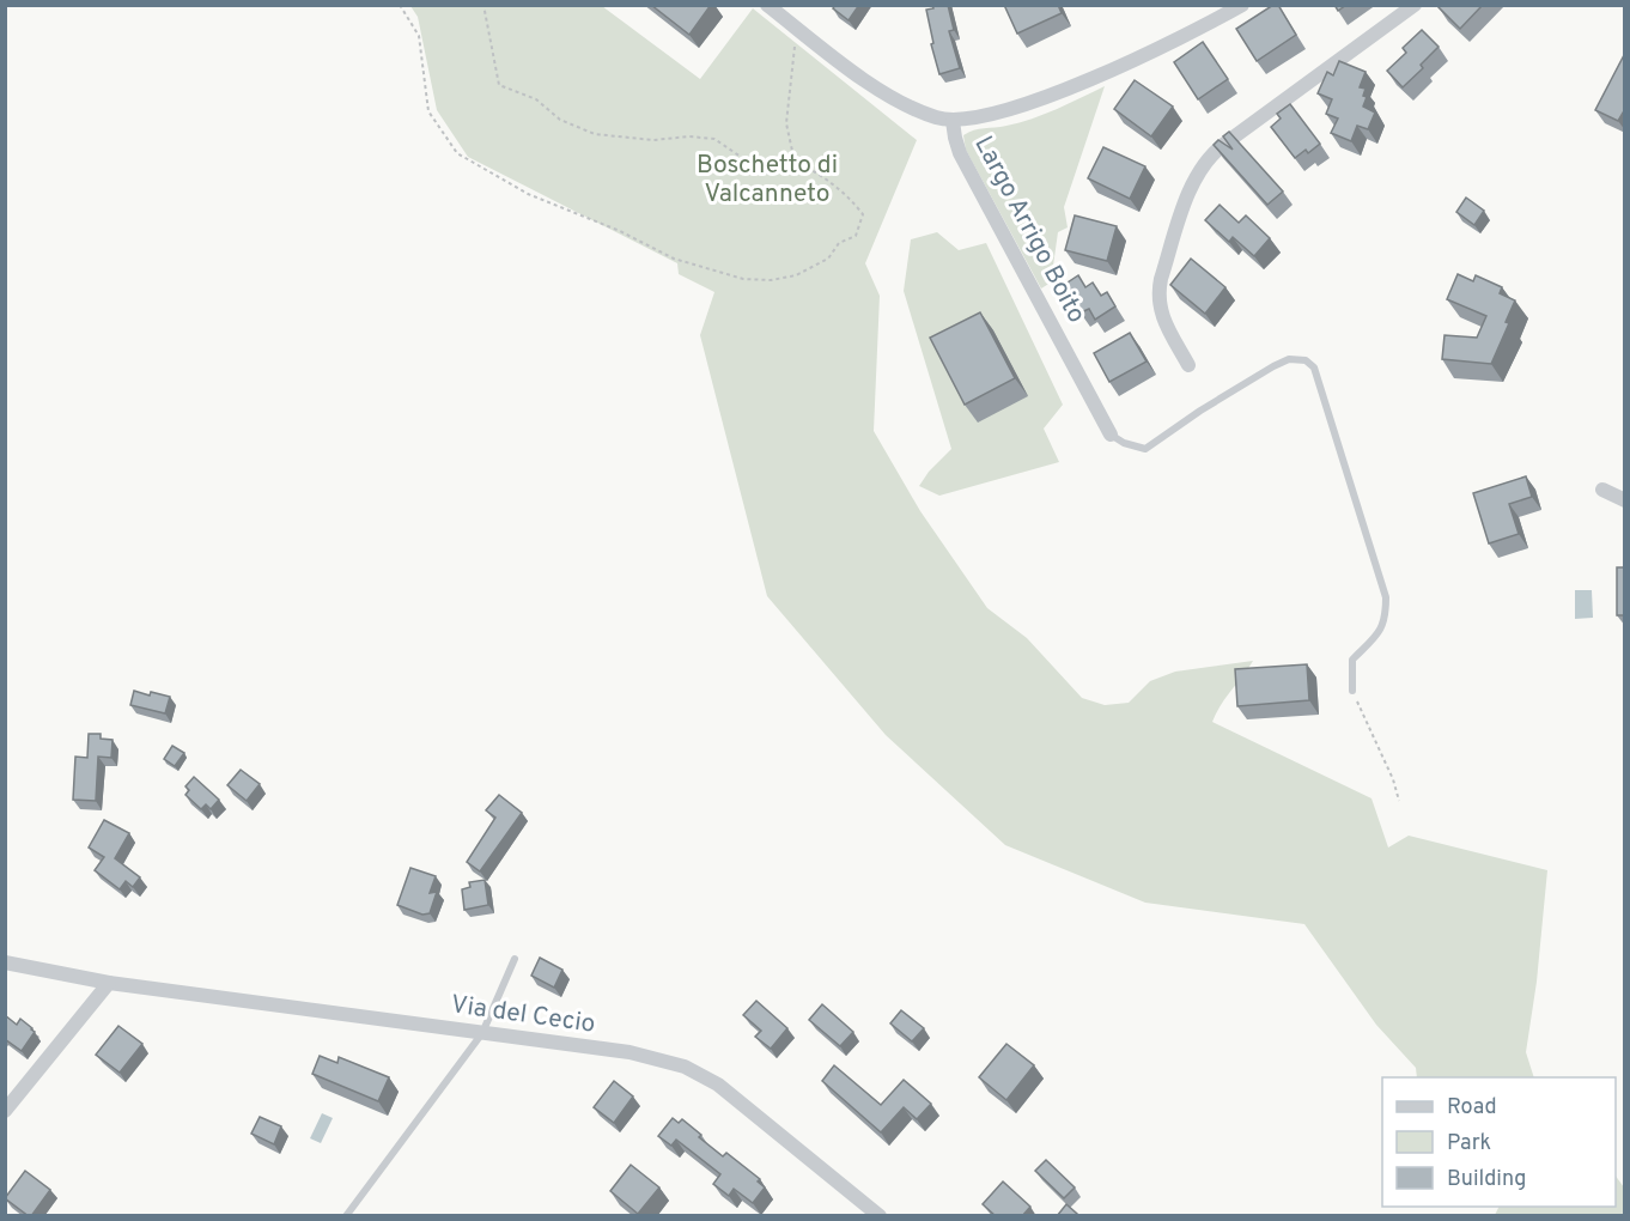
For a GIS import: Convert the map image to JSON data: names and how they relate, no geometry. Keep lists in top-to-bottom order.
{
  "streets": {
    "street": ["Largo Arrigo Boito", "Via del Cecio"]
  },
  "parks": ["Boschetto di Valcanneto"],
  "legend": ["Road", "Park", "Building"]
}
